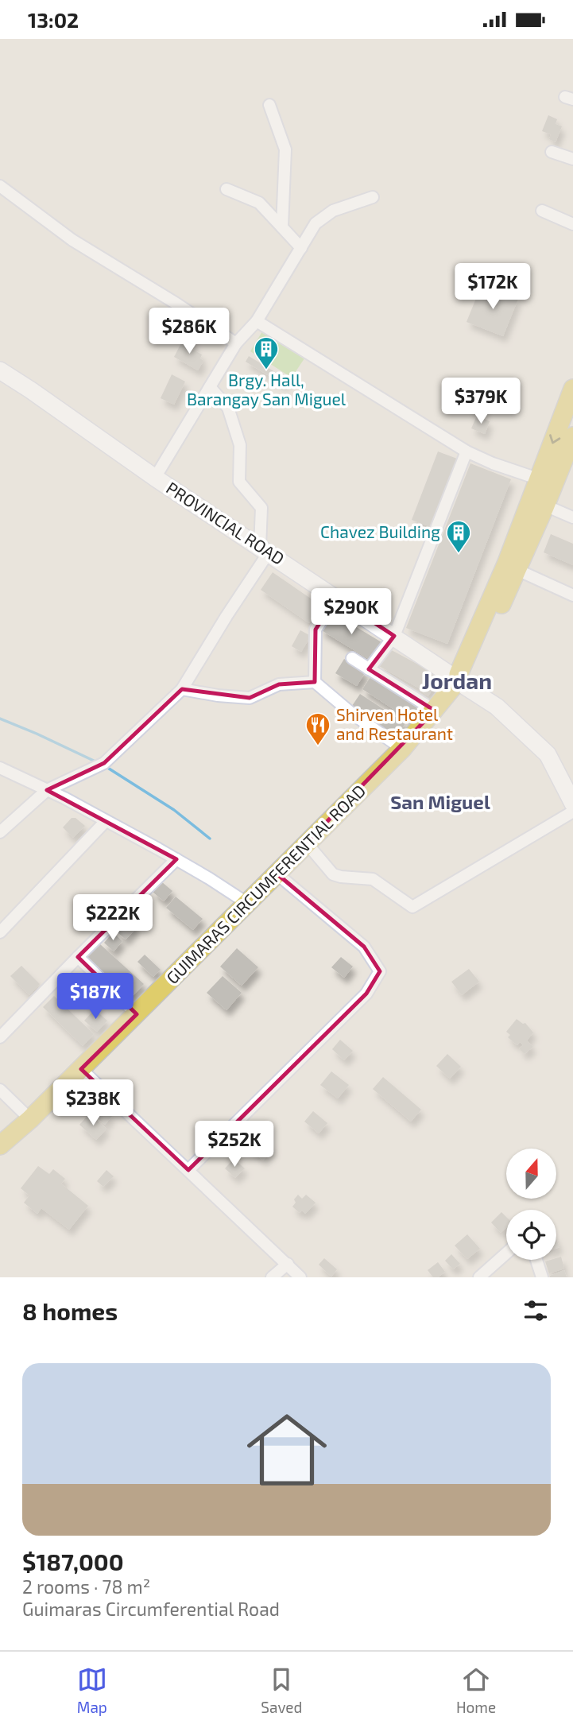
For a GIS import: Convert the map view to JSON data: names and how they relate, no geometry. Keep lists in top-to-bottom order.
{
  "streets": {
    "main road": ["GUIMARAS CIRCUMFERENTIAL ROAD"],
    "street": ["PROVINCIAL ROAD"]
  },
  "crossings": [
    ["PROVINCIAL ROAD", "GUIMARAS CIRCUMFERENTIAL ROAD"]
  ],
  "districts": ["Jordan", "San Miguel"],
  "places": {
    "building": ["Brgy. Hall, Barangay San Miguel", "Chavez Building"],
    "restaurant": ["Shirven Hotel and Restaurant"]
  },
  "north": "top",
  "page": {
    "status": "13:02",
    "price": [
      "$172K",
      "$286K",
      "$379K",
      "$290K",
      "$222K",
      "$187K",
      "$238K",
      "$252K"
    ],
    "heading": "8 homes",
    "list": [
      {
        "name": "$187,000",
        "note": "2 rooms · 78 m² · Guimaras Circumferential Road"
      }
    ],
    "tabs": ["Map", "Saved", "Home"]
  }
}
